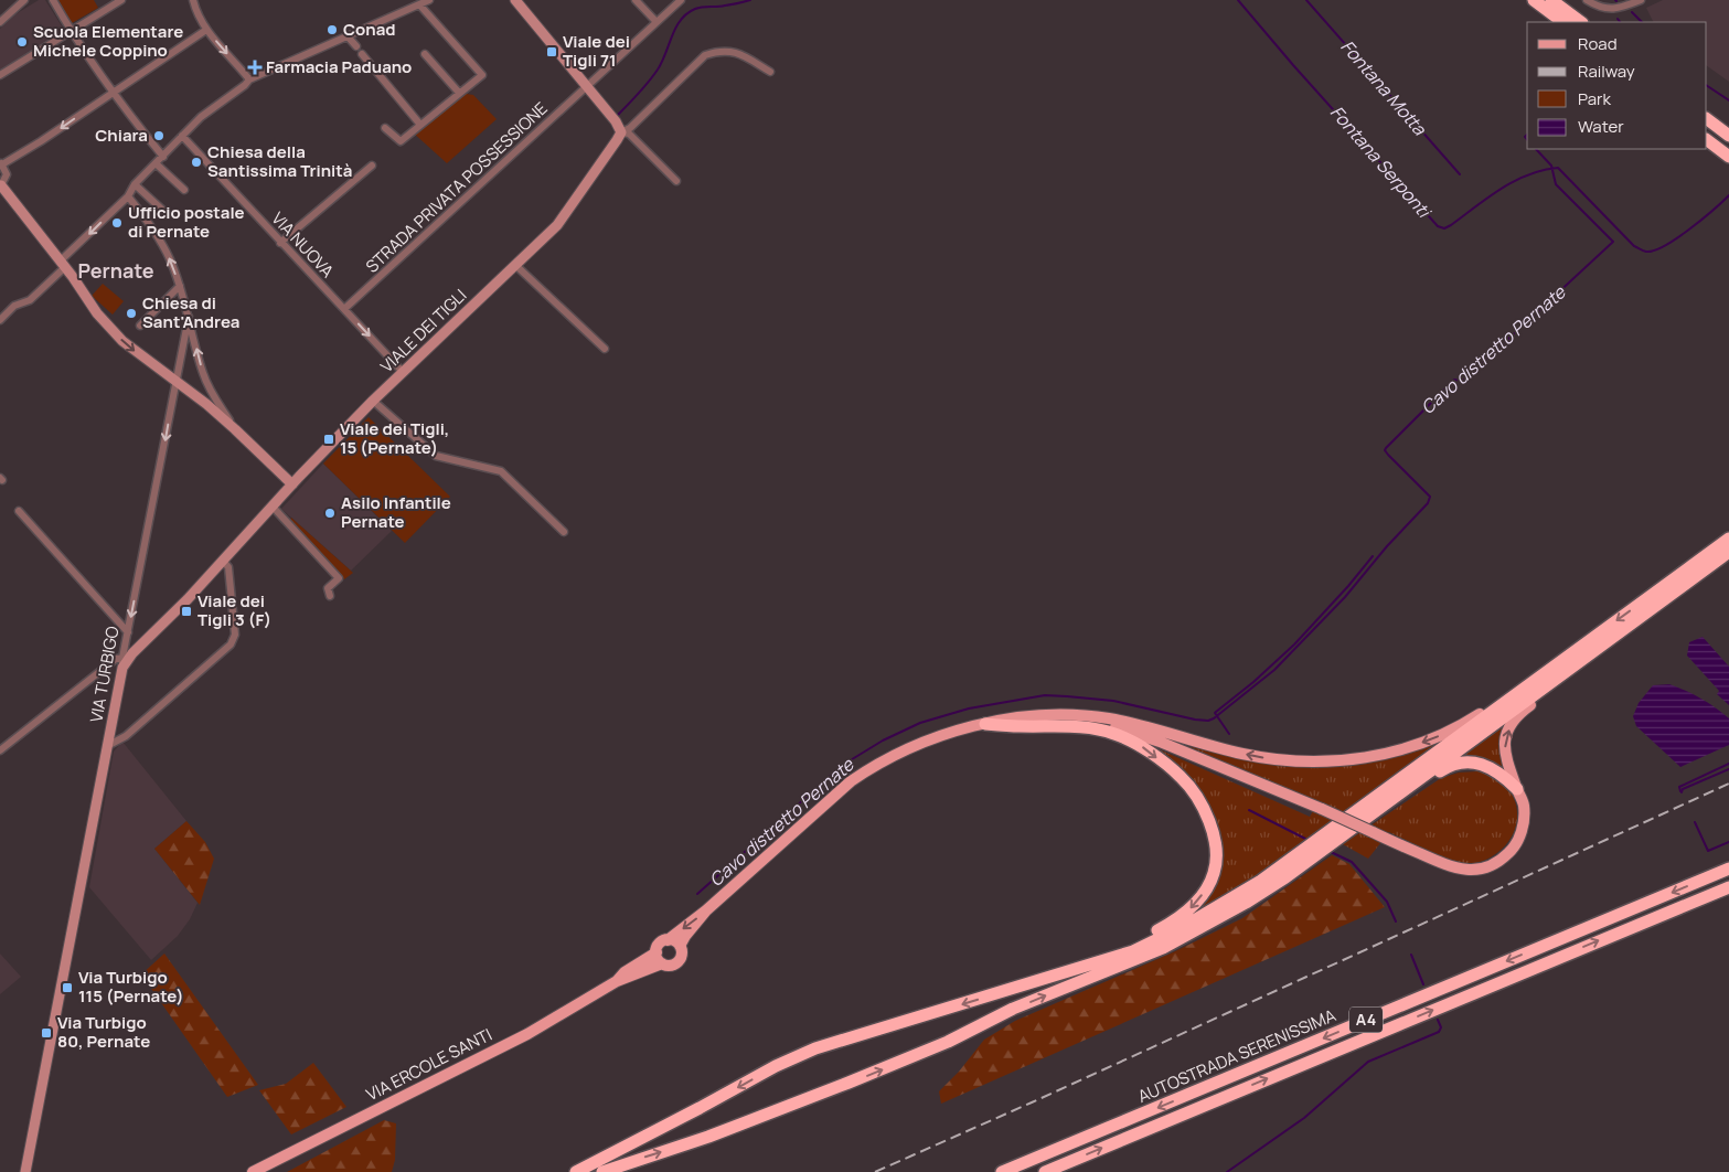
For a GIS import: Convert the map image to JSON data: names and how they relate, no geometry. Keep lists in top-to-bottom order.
{
  "streets": {
    "highway": ["A4", "AUTOSTRADA SERENISSIMA"],
    "main road": ["VIALE DEI TIGLI", "VIA TURBIGO", "VIA ERCOLE SANTI"],
    "street": ["STRADA PRIVATA POSSESSIONE", "VIA NUOVA"]
  },
  "crossings": [
    ["STRADA PRIVATA POSSESSIONE", "VIA NUOVA"],
    ["VIA NUOVA", "VIALE DEI TIGLI"],
    ["VIALE DEI TIGLI", "VIA TURBIGO"]
  ],
  "districts": ["Pernate"],
  "water": ["Fontana Motta", "Fontana Serponti", "Cavo distretto Pernate"],
  "places": {
    "other": [
      "Conad",
      "Scuola Elementare Michele Coppino",
      "Chiara",
      "Chiesa della Santissima Trinità",
      "Ufficio postale di Pernate",
      "Chiesa di Sant'Andrea",
      "Asilo Infantile Pernate"
    ],
    "transit": [
      "Viale dei Tigli 71",
      "Viale dei Tigli, 15 (Pernate)",
      "Viale dei Tigli 3 (F)",
      "Via Turbigo 115 (Pernate)",
      "Via Turbigo 80, Pernate"
    ],
    "health": ["Farmacia Paduano"]
  },
  "legend": [
    "Road",
    "Railway",
    "Park",
    "Water"
  ]
}
